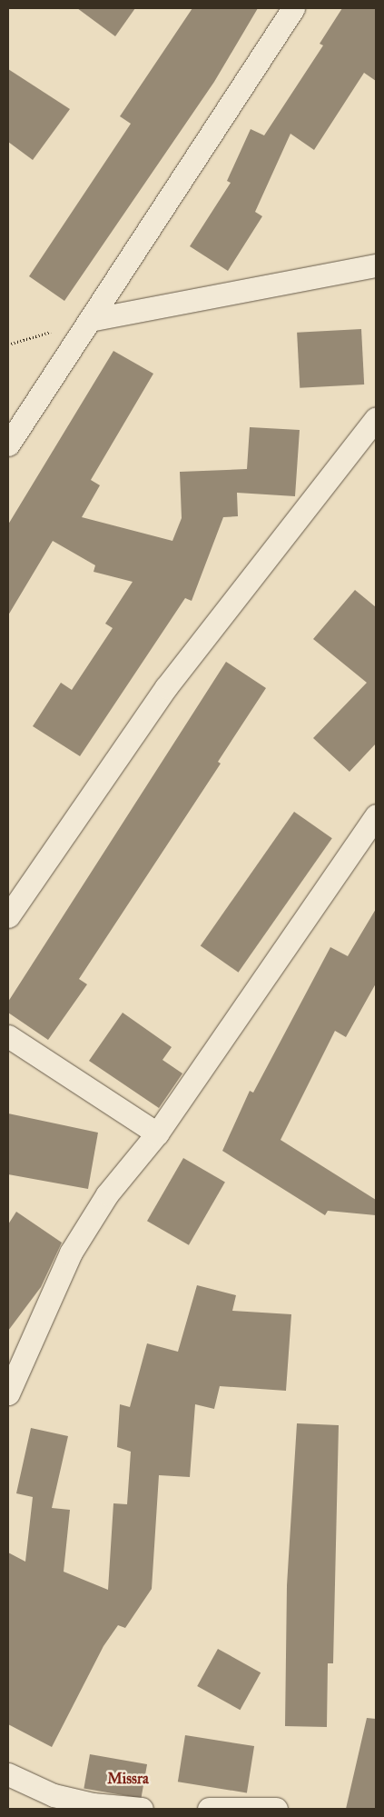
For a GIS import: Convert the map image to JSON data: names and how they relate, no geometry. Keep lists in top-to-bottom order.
{
  "districts": ["Missra"]
}
